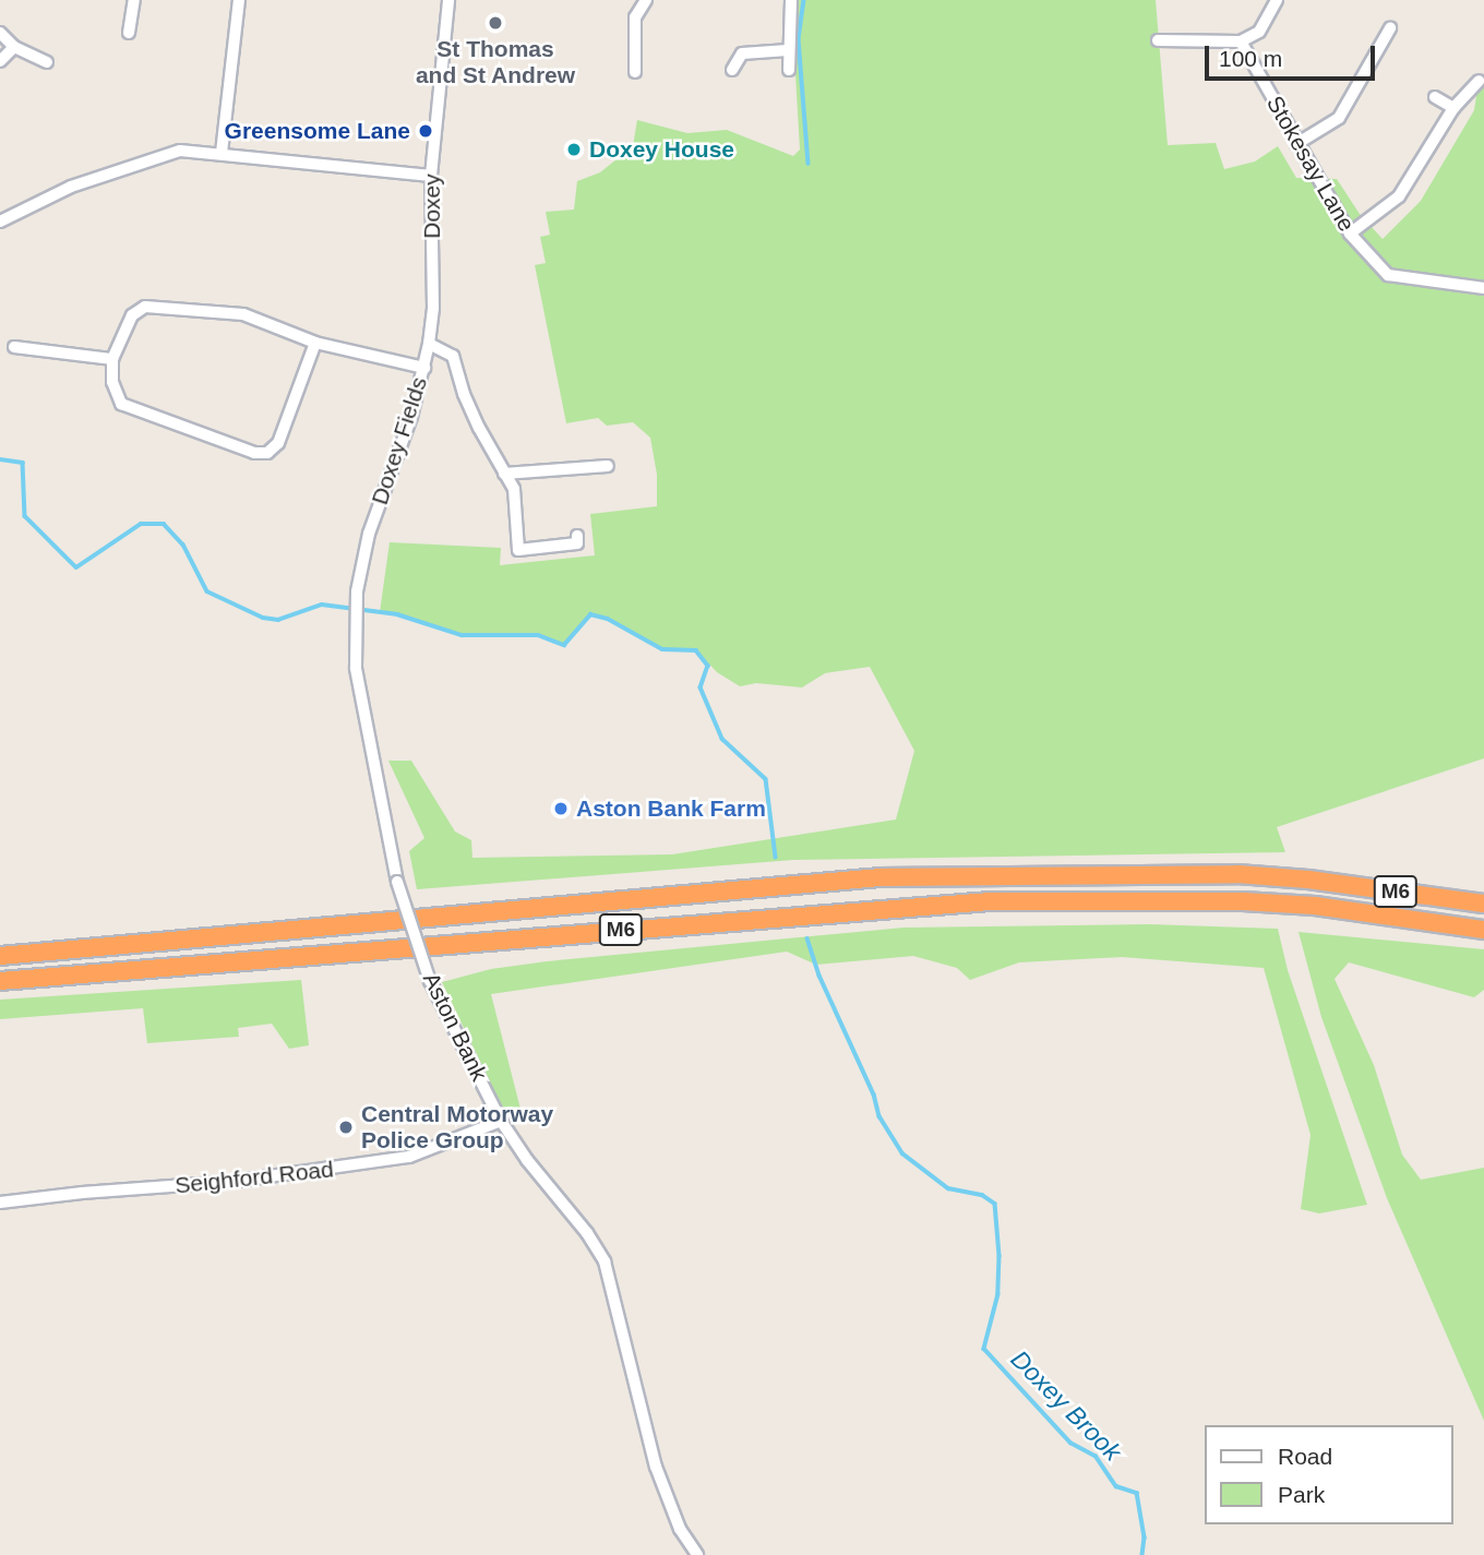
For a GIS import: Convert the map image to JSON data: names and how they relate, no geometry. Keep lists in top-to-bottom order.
{
  "streets": {
    "highway": ["M6"],
    "street": [
      "Stokesay Lane",
      "Doxey",
      "Doxey Fields",
      "Aston Bank",
      "Seighford Road"
    ]
  },
  "crossings": [
    ["Doxey", "Doxey Fields"],
    ["Doxey Fields", "Aston Bank"],
    ["Aston Bank", "Seighford Road"]
  ],
  "water": ["Doxey Brook"],
  "places": [
    "St Thomas and St Andrew",
    "Greensome Lane",
    "Doxey House",
    "Aston Bank Farm",
    "Central Motorway Police Group"
  ],
  "legend": ["Road", "Park"],
  "scale_bar": "100 m"
}
